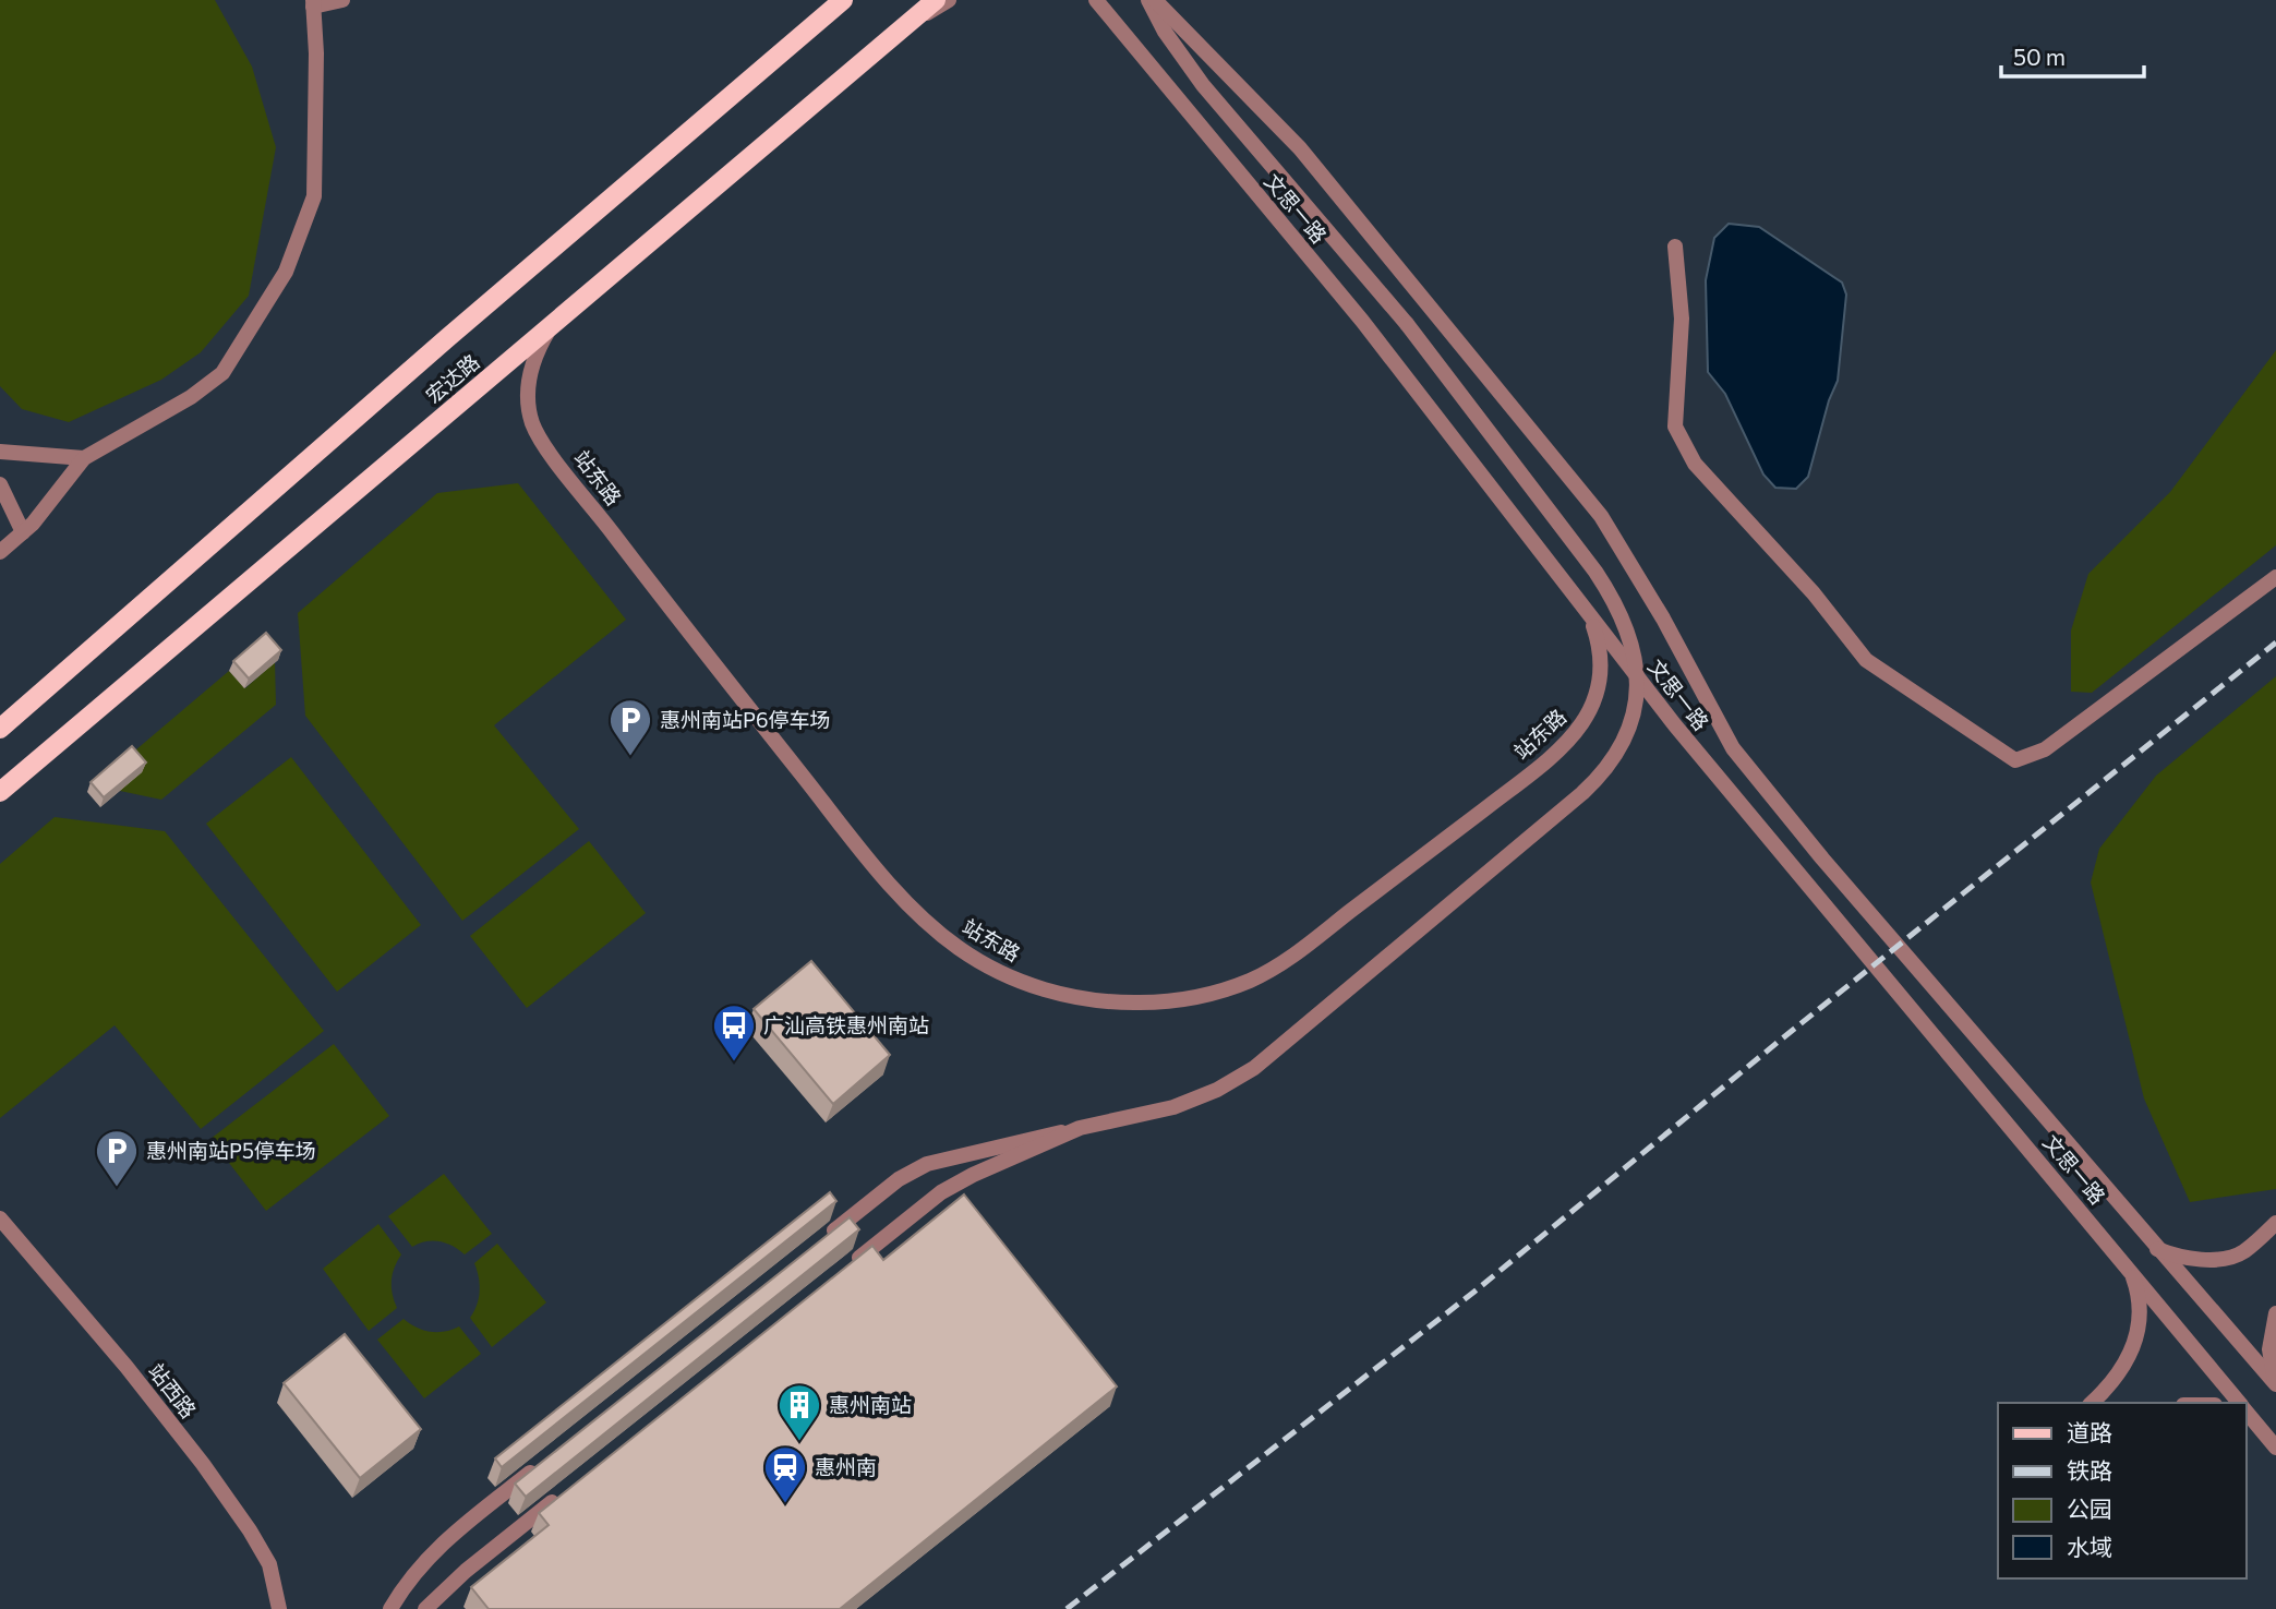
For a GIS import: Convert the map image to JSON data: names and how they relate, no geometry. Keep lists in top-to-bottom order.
{
  "streets": {
    "main road": ["宏达路"],
    "street": ["文思一路", "站东路", "站西路"]
  },
  "crossings": [
    ["文思一路", "站东路"],
    ["宏达路", "站东路"]
  ],
  "places": {
    "parking": ["惠州南站P6停车场", "惠州南站P5停车场"],
    "bus stop": ["广汕高铁惠州南站"],
    "building": ["惠州南站"],
    "station": ["惠州南"]
  },
  "legend": [
    "道路",
    "铁路",
    "公园",
    "水域"
  ],
  "scale_bar": "50 m"
}
